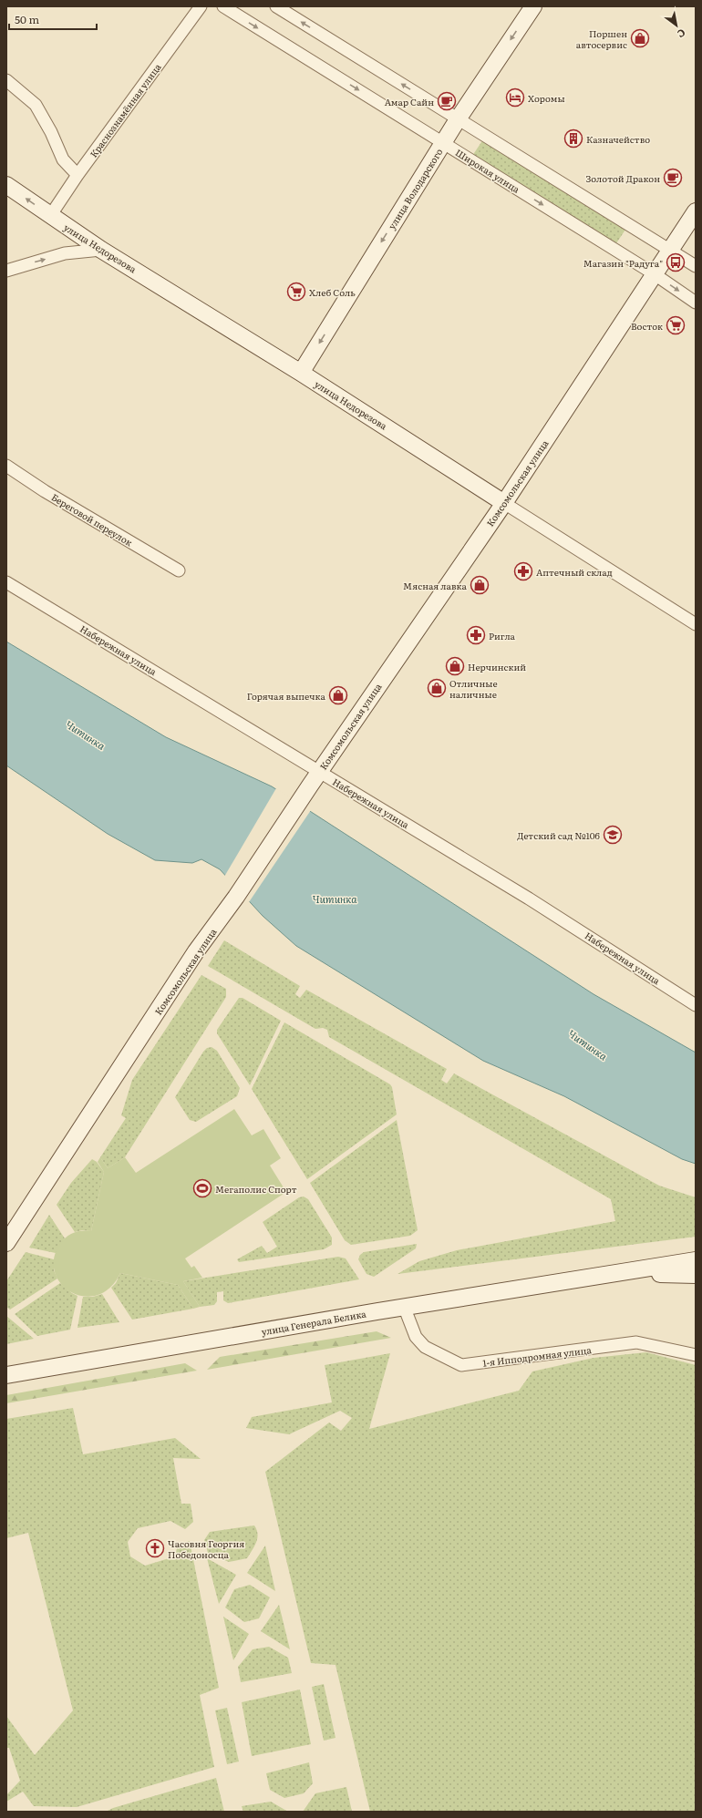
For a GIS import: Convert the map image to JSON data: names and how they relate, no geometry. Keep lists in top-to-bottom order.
{
  "streets": {
    "main road": [
      "улица Володарского",
      "улица Недорезова",
      "Комсомольская улица",
      "улица Генерала Белика"
    ],
    "street": [
      "Краснознамённая улица",
      "Широкая улица",
      "Береговой переулок",
      "Набережная улица",
      "1-я Ипподромная улица"
    ]
  },
  "crossings": [
    ["Краснознамённая улица", "улица Недорезова"],
    ["Широкая улица", "улица Володарского"],
    ["Широкая улица", "Комсомольская улица"],
    ["улица Володарского", "улица Недорезова"],
    ["улица Недорезова", "Комсомольская улица"],
    ["Комсомольская улица", "Набережная улица"],
    ["улица Генерала Белика", "1-я Ипподромная улица"]
  ],
  "one_way": ["улица Володарского"],
  "water": ["Читинка"],
  "places": {
    "shop": [
      "Поршен автосервис",
      "Мясная лавка",
      "Нерчинский",
      "Отличные наличные",
      "Горячая выпечка"
    ],
    "hotel": ["Хоромы"],
    "cafe": ["Амар Сайн", "Золотой Дракон"],
    "building": ["Казначейство"],
    "bus stop": ["Магазин \"Радуга\""],
    "supermarket": ["Хлеб Соль", "Восток"],
    "pharmacy": ["Аптечный склад", "Ригла"],
    "school or university": ["Детский сад №106"],
    "sports": ["Мегаполис Спорт"],
    "church": ["Часовня Георгия Победоносца"]
  },
  "scale_bar": "50 m",
  "north": "bottom right"
}
